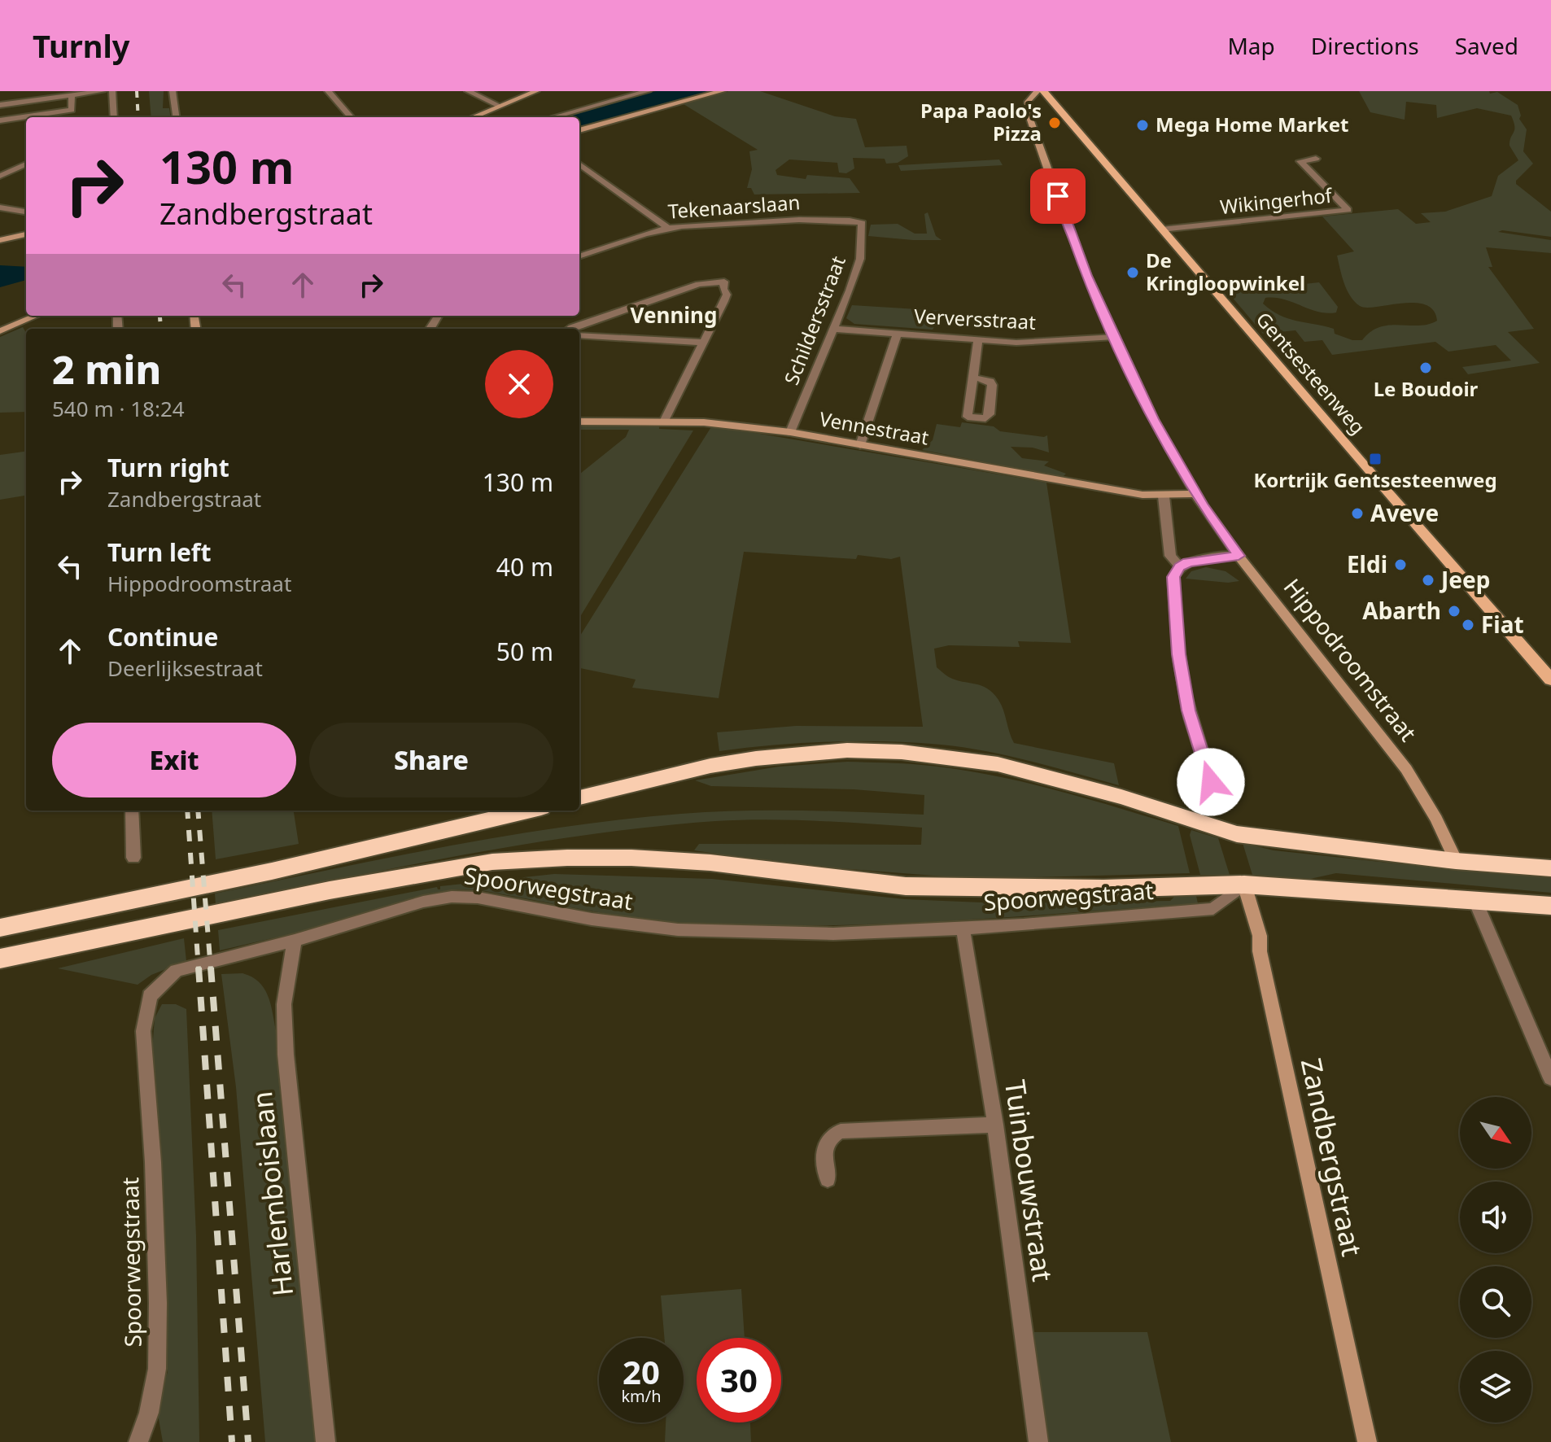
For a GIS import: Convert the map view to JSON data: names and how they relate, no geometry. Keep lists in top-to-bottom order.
{
  "streets": {
    "main road": ["Gentsesteenweg"],
    "street": [
      "Wikingerhof",
      "Tekenaarslaan",
      "Verversstraat",
      "Schildersstraat",
      "Vennestraat",
      "Hippodroomstraat",
      "Spoorwegstraat",
      "Zandbergstraat",
      "Tuinbouwstraat",
      "Harlemboislaan"
    ]
  },
  "crossings": [
    ["Wikingerhof", "Gentsesteenweg"],
    ["Tekenaarslaan", "Schildersstraat"],
    ["Verversstraat", "Schildersstraat"],
    ["Verversstraat", "Hippodroomstraat"],
    ["Schildersstraat", "Vennestraat"],
    ["Spoorwegstraat", "Zandbergstraat"],
    ["Spoorwegstraat", "Tuinbouwstraat"],
    ["Spoorwegstraat", "Harlemboislaan"]
  ],
  "districts": ["Venning"],
  "places": {
    "other": [
      "Papa Paolo's Pizza",
      "Mega Home Market",
      "De Kringloopwinkel",
      "Le Boudoir",
      "Aveve",
      "Eldi",
      "Jeep",
      "Abarth",
      "Fiat"
    ],
    "transit": ["Kortrijk Gentsesteenweg"]
  },
  "north": "bottom right",
  "page": {
    "header": "Turnly",
    "nav": ["Map", "Directions", "Saved"],
    "turn": ["130 m", "Zandbergstraat"],
    "heading": ["2 min", "540 m · 18:24"],
    "list": [
      {
        "name": "Turn right",
        "note": "Zandbergstraat",
        "value": "130 m"
      },
      {
        "name": "Turn left",
        "note": "Hippodroomstraat",
        "value": "40 m"
      },
      {
        "name": "Continue",
        "note": "Deerlijksestraat",
        "value": "50 m"
      }
    ],
    "buttons": ["Exit", "Share"],
    "speed": "20 km/h",
    "limit": "30"
  }
}
